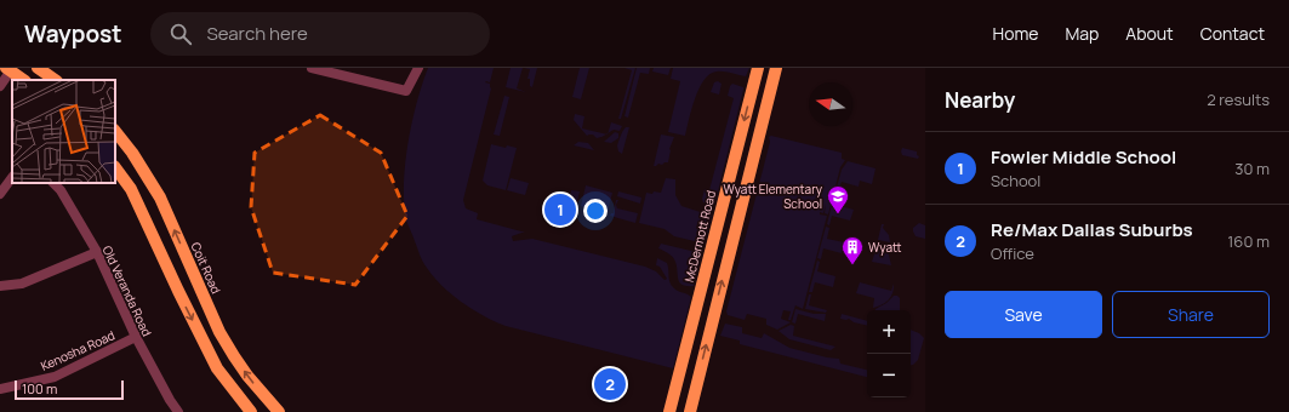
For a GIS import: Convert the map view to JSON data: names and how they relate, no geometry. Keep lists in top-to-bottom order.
{
  "streets": {
    "main road": ["McDermott Road", "Coit Road"],
    "street": ["Old Veranda Road", "Kenosha Road"]
  },
  "crossings": [
    ["Old Veranda Road", "Kenosha Road"]
  ],
  "places": {
    "school or university": ["Wyatt Elementary School"],
    "building": ["Wyatt"]
  },
  "scale_bar": "100 m",
  "north": "left",
  "page": {
    "header": "Waypost",
    "search": "Search here",
    "nav": [
      "Home",
      "Map",
      "About",
      "Contact"
    ],
    "heading": ["Nearby", "2 results"],
    "list": [
      {
        "mark": "1",
        "name": "Fowler Middle School",
        "note": "School",
        "value": "30 m"
      },
      {
        "mark": "2",
        "name": "Re/Max Dallas Suburbs",
        "note": "Office",
        "value": "160 m"
      }
    ],
    "pins": ["1", "2"],
    "buttons": ["Save", "Share"],
    "map_buttons": ["+", "−"],
    "scale": "100 m"
  }
}
